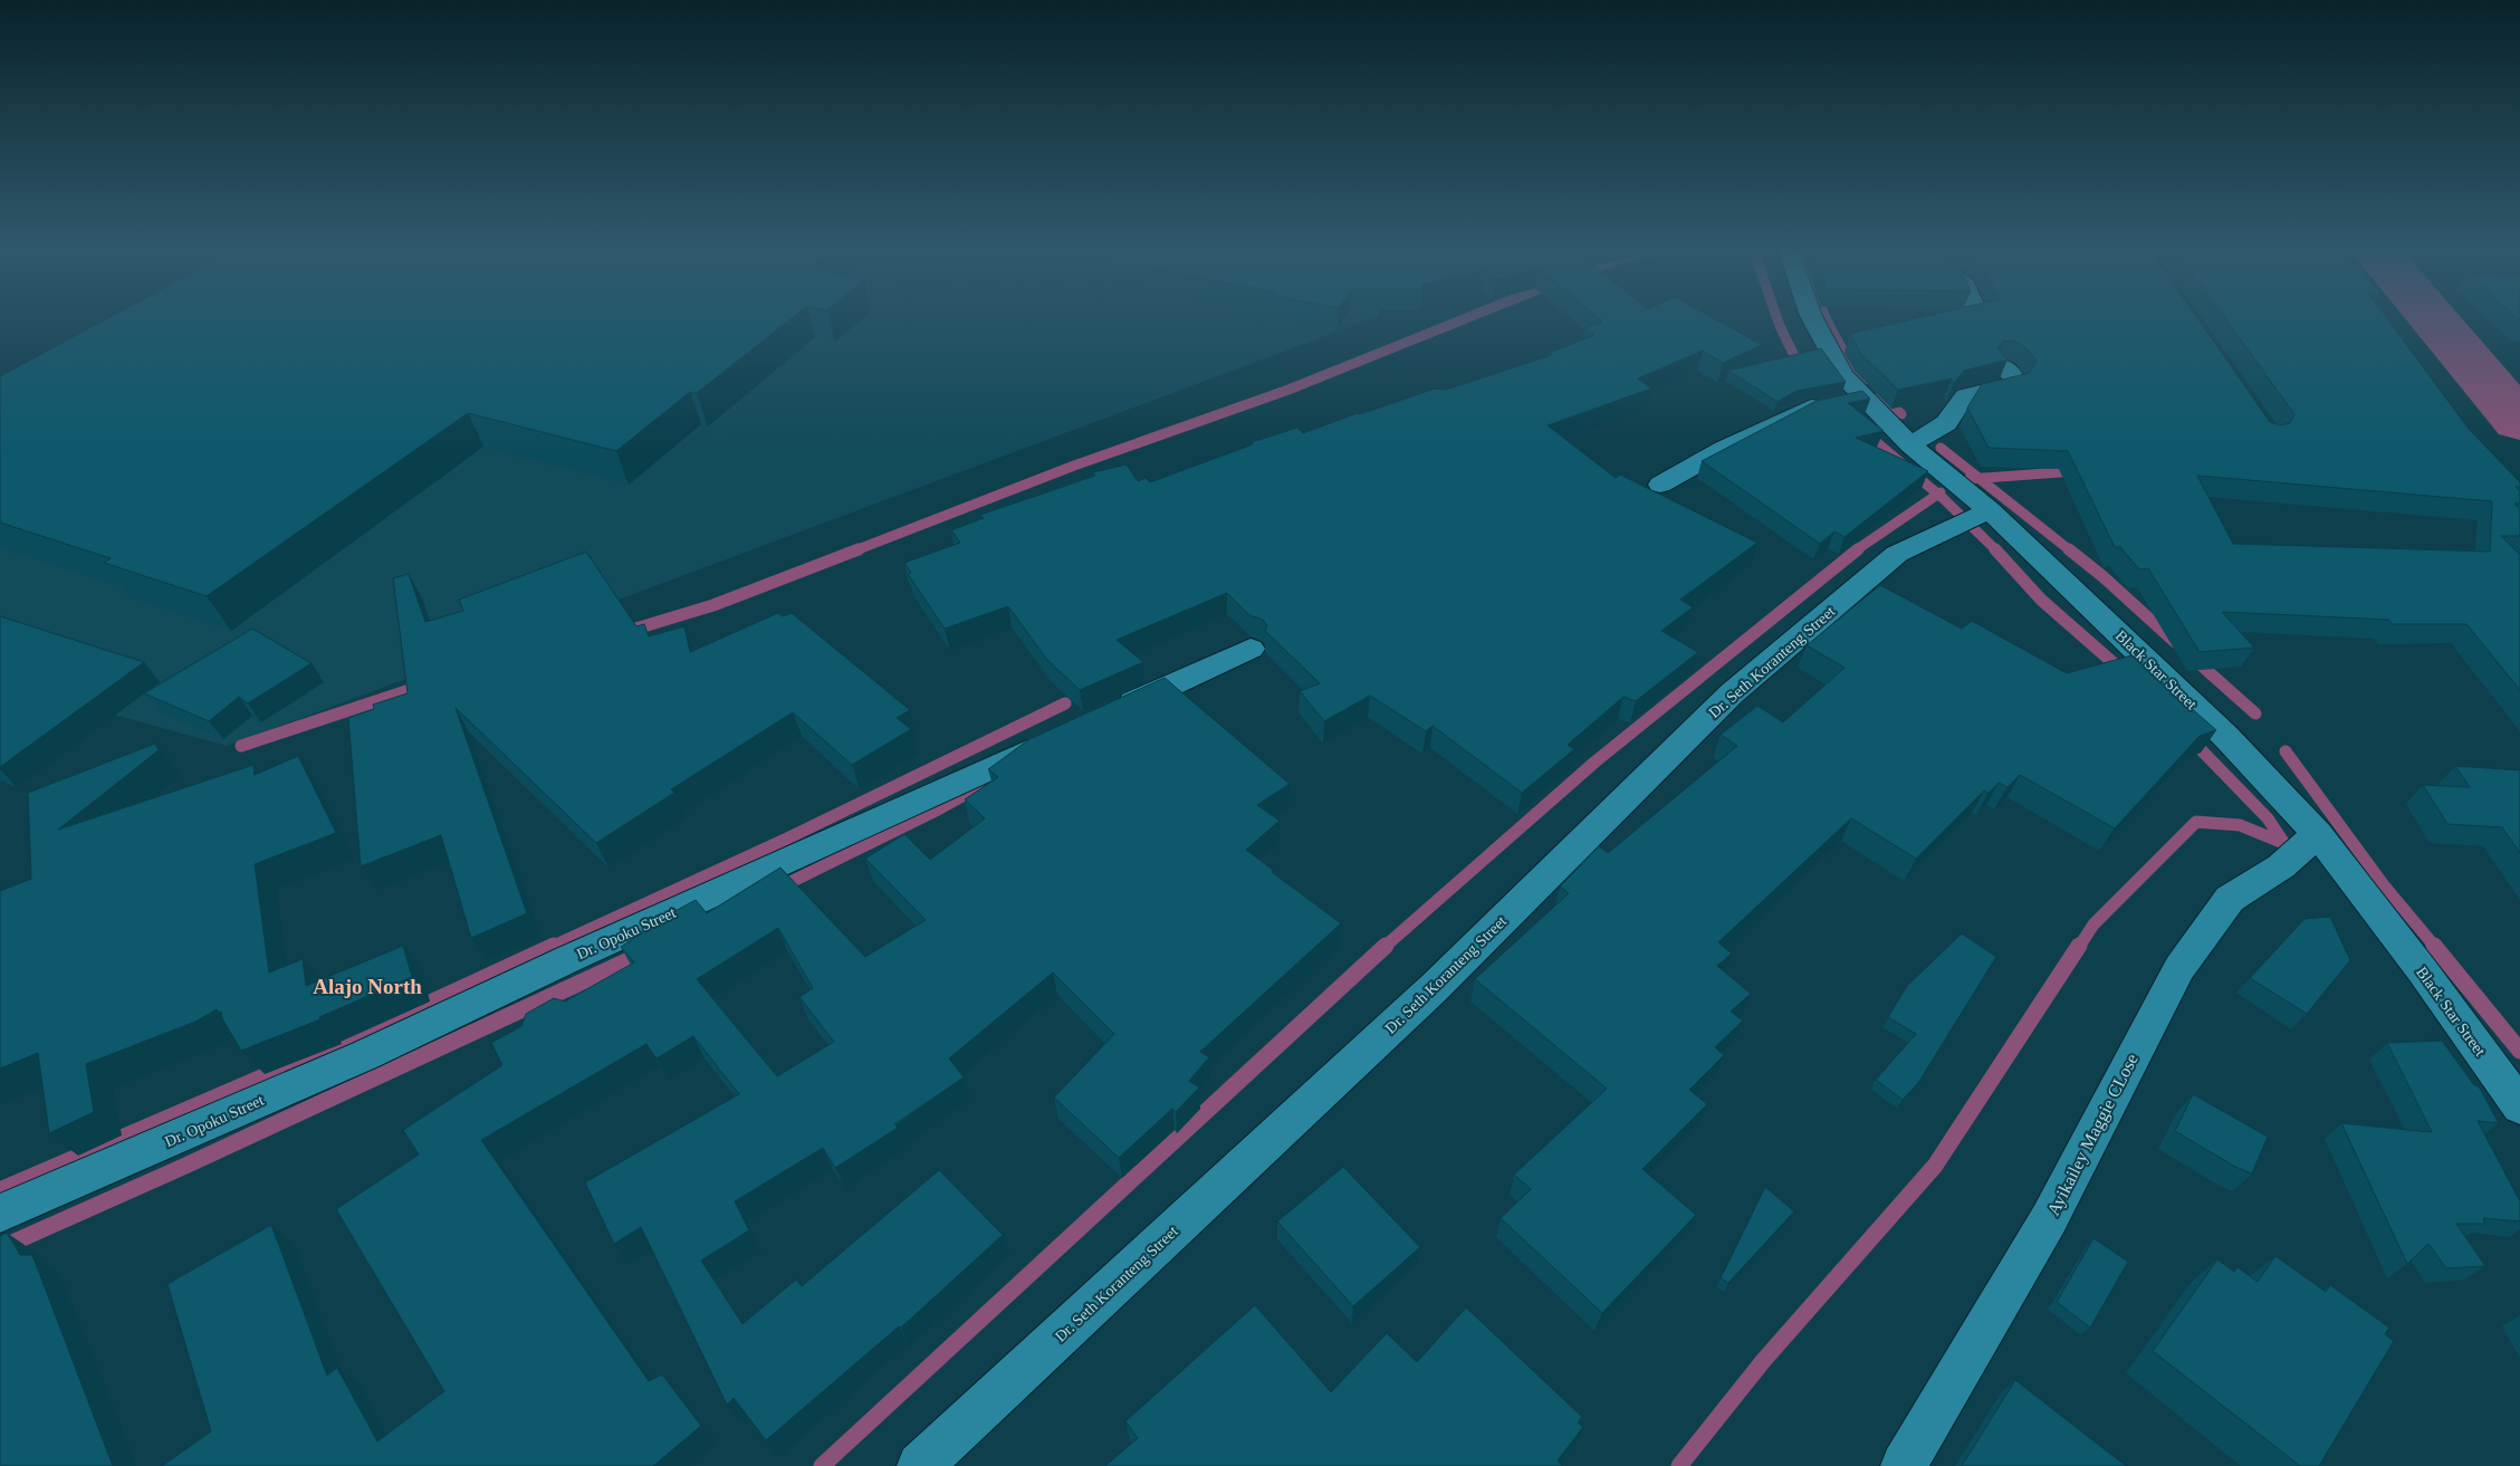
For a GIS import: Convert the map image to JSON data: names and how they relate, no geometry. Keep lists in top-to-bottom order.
{
  "streets": {
    "street": [
      "Dr. Seth Koranteng Street",
      "Black Star Street",
      "Dr. Opoku Street",
      "Ayikailey Maggie CLose"
    ]
  },
  "crossings": [
    ["Dr. Seth Koranteng Street", "Black Star Street"],
    ["Black Star Street", "Ayikailey Maggie CLose"]
  ],
  "districts": ["Alajo North"]
}
